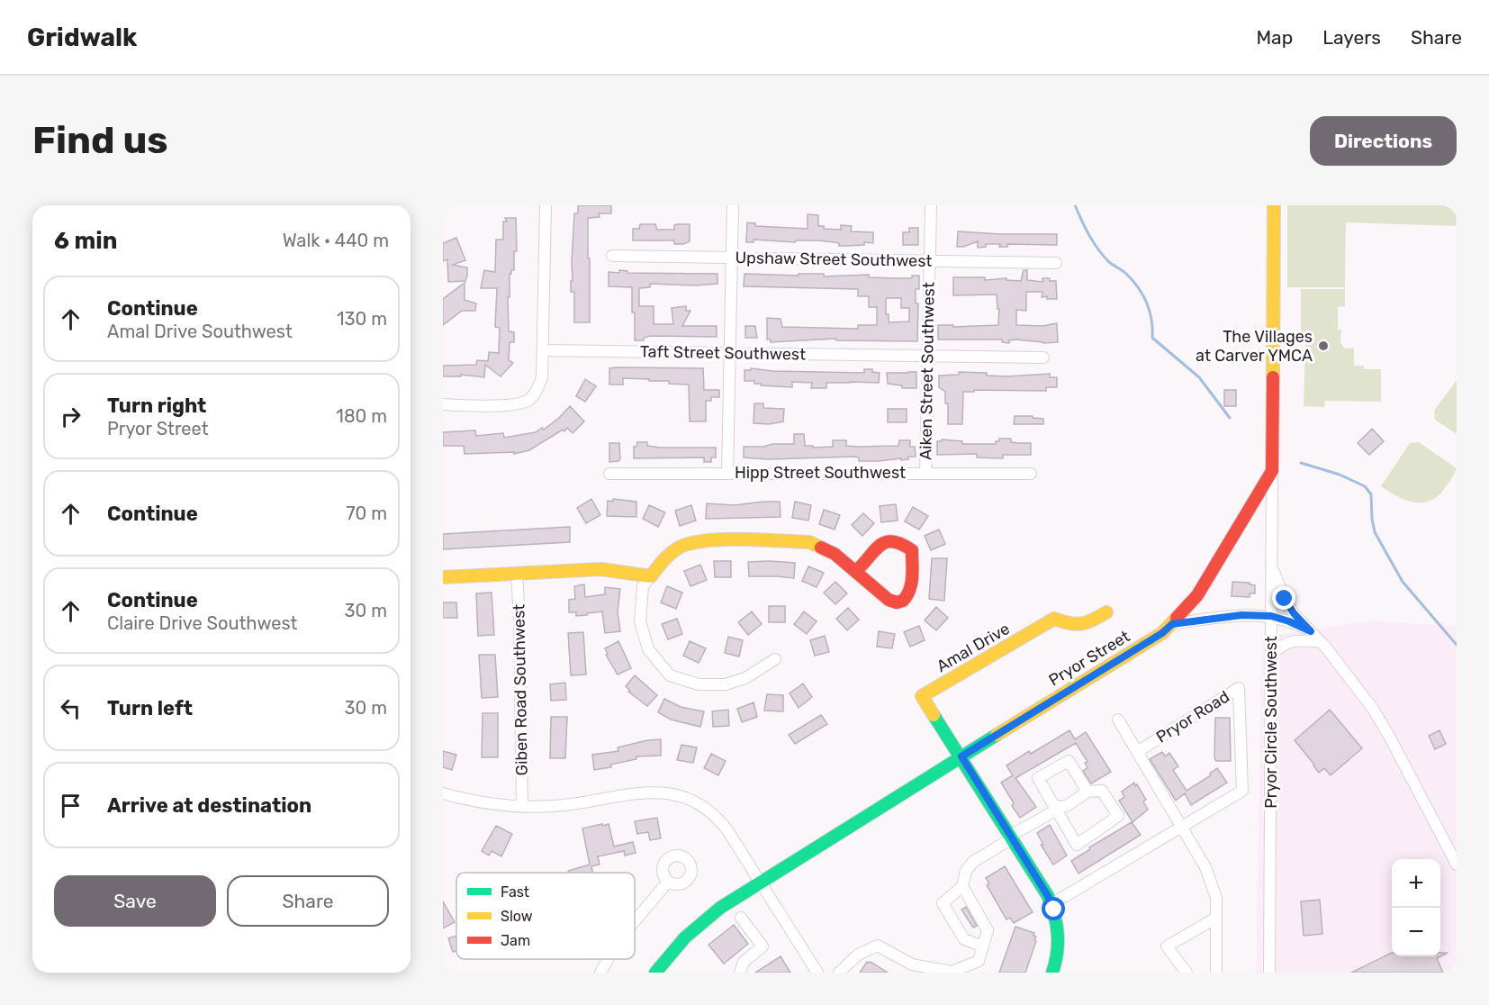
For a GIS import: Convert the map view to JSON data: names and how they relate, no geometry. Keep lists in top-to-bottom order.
{
  "streets": {
    "street": [
      "Upshaw Street Southwest",
      "Taft Street Southwest",
      "Aiken Street Southwest",
      "Hipp Street Southwest",
      "Amal Drive",
      "Pryor Street",
      "Giben Road Southwest",
      "Pryor Road",
      "Pryor Circle Southwest"
    ]
  },
  "crossings": [
    ["Upshaw Street Southwest", "Aiken Street Southwest"],
    ["Taft Street Southwest", "Aiken Street Southwest"],
    ["Aiken Street Southwest", "Hipp Street Southwest"],
    ["Amal Drive", "Pryor Street"],
    ["Pryor Street", "Pryor Circle Southwest"]
  ],
  "places": ["The Villages at Carver YMCA"],
  "legend": ["Fast", "Slow", "Jam"],
  "page": {
    "header": "Gridwalk",
    "nav": ["Map", "Layers", "Share"],
    "buttons": [
      "Directions",
      ["Save", "Share"]
    ],
    "title": "Find us",
    "heading": ["6 min", "Walk · 440 m"],
    "list": [
      ["Continue", "Amal Drive Southwest", "130 m"],
      ["Turn right", "Pryor Street", "180 m"],
      ["Continue", "70 m"],
      ["Continue", "Claire Drive Southwest", "30 m"],
      ["Turn left", "30 m"],
      "Arrive at destination"
    ],
    "map_buttons": ["+", "−"]
  }
}
